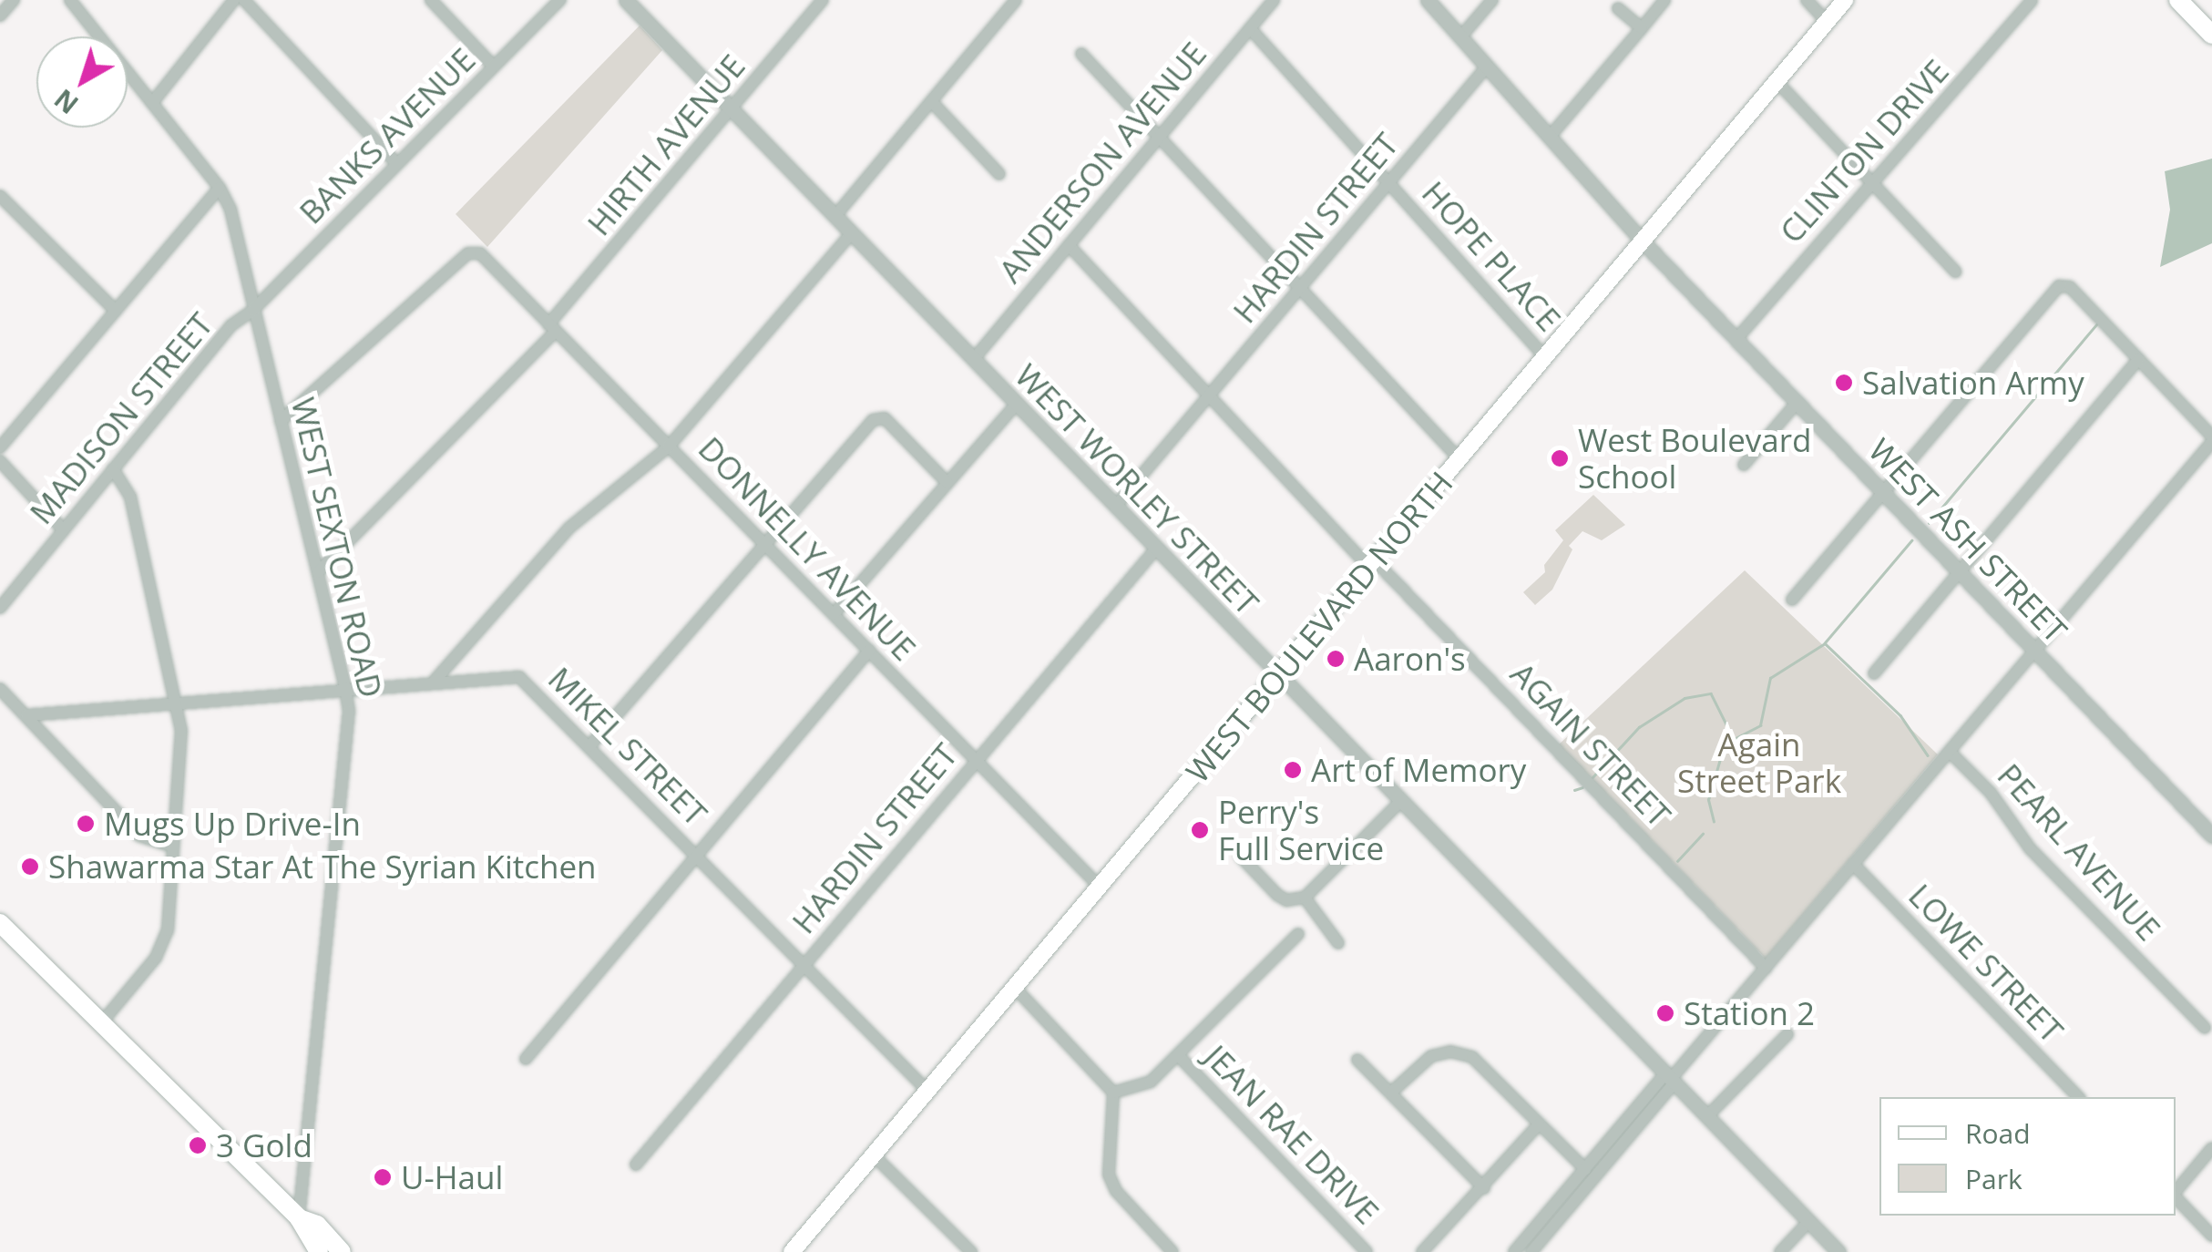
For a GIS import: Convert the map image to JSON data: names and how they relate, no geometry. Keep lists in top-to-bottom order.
{
  "streets": {
    "main road": ["WEST BOULEVARD NORTH"],
    "street": [
      "BANKS AVENUE",
      "HIRTH AVENUE",
      "CLINTON DRIVE",
      "ANDERSON AVENUE",
      "HARDIN STREET",
      "HOPE PLACE",
      "MADISON STREET",
      "WEST WORLEY STREET",
      "WEST ASH STREET",
      "WEST SEXTON ROAD",
      "DONNELLY AVENUE",
      "AGAIN STREET",
      "MIKEL STREET",
      "PEARL AVENUE",
      "LOWE STREET",
      "JEAN RAE DRIVE"
    ]
  },
  "crossings": [
    ["BANKS AVENUE", "MADISON STREET"],
    ["BANKS AVENUE", "WEST SEXTON ROAD"],
    ["HIRTH AVENUE", "WEST WORLEY STREET"],
    ["HIRTH AVENUE", "WEST SEXTON ROAD"],
    ["HIRTH AVENUE", "DONNELLY AVENUE"],
    ["CLINTON DRIVE", "WEST ASH STREET"],
    ["ANDERSON AVENUE", "HOPE PLACE"],
    ["ANDERSON AVENUE", "WEST WORLEY STREET"],
    ["ANDERSON AVENUE", "AGAIN STREET"],
    ["HARDIN STREET", "HOPE PLACE"],
    ["HARDIN STREET", "WEST WORLEY STREET"],
    ["HARDIN STREET", "WEST ASH STREET"],
    ["HARDIN STREET", "DONNELLY AVENUE"],
    ["HARDIN STREET", "AGAIN STREET"],
    ["HARDIN STREET", "MIKEL STREET"],
    ["HOPE PLACE", "WEST BOULEVARD NORTH"],
    ["MADISON STREET", "WEST SEXTON ROAD"],
    ["WEST WORLEY STREET", "WEST BOULEVARD NORTH"],
    ["WEST ASH STREET", "WEST BOULEVARD NORTH"],
    ["WEST SEXTON ROAD", "DONNELLY AVENUE"],
    ["WEST SEXTON ROAD", "MIKEL STREET"],
    ["DONNELLY AVENUE", "WEST BOULEVARD NORTH"],
    ["WEST BOULEVARD NORTH", "AGAIN STREET"],
    ["WEST BOULEVARD NORTH", "MIKEL STREET"]
  ],
  "parks": ["Again Street Park"],
  "places": [
    "Salvation Army",
    "West Boulevard School",
    "Aaron's",
    "Art of Memory",
    "Mugs Up Drive-In",
    "Perry's Full Service",
    "Shawarma Star At The Syrian Kitchen",
    "Station 2",
    "3 Gold",
    "U-Haul"
  ],
  "legend": ["Road", "Park"],
  "north": "bottom left"
}
